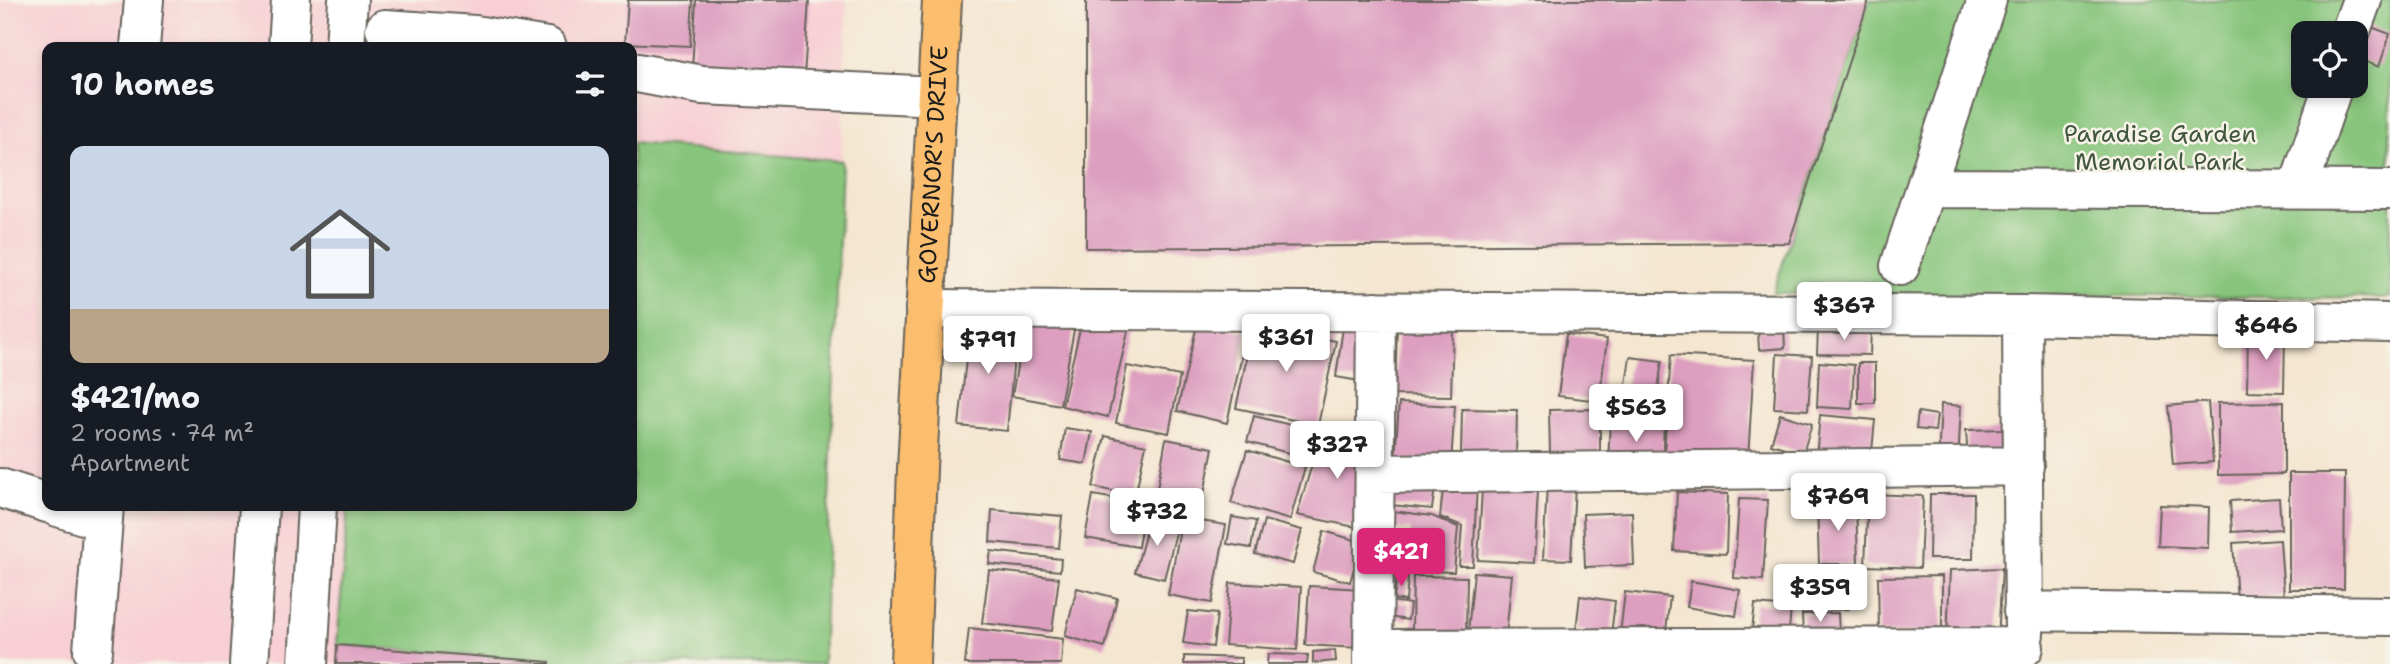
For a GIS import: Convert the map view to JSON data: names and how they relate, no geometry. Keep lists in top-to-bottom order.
{
  "streets": {
    "main road": ["GOVERNOR'S DRIVE"]
  },
  "parks": ["Paradise Garden Memorial Park"],
  "page": {
    "heading": "10 homes",
    "list": [
      {
        "name": "$421/mo",
        "note": "2 rooms · 74 m² · Apartment"
      }
    ],
    "price": [
      "$367",
      "$646",
      "$361",
      "$791",
      "$563",
      "$327",
      "$769",
      "$732",
      "$421",
      "$359"
    ]
  }
}
